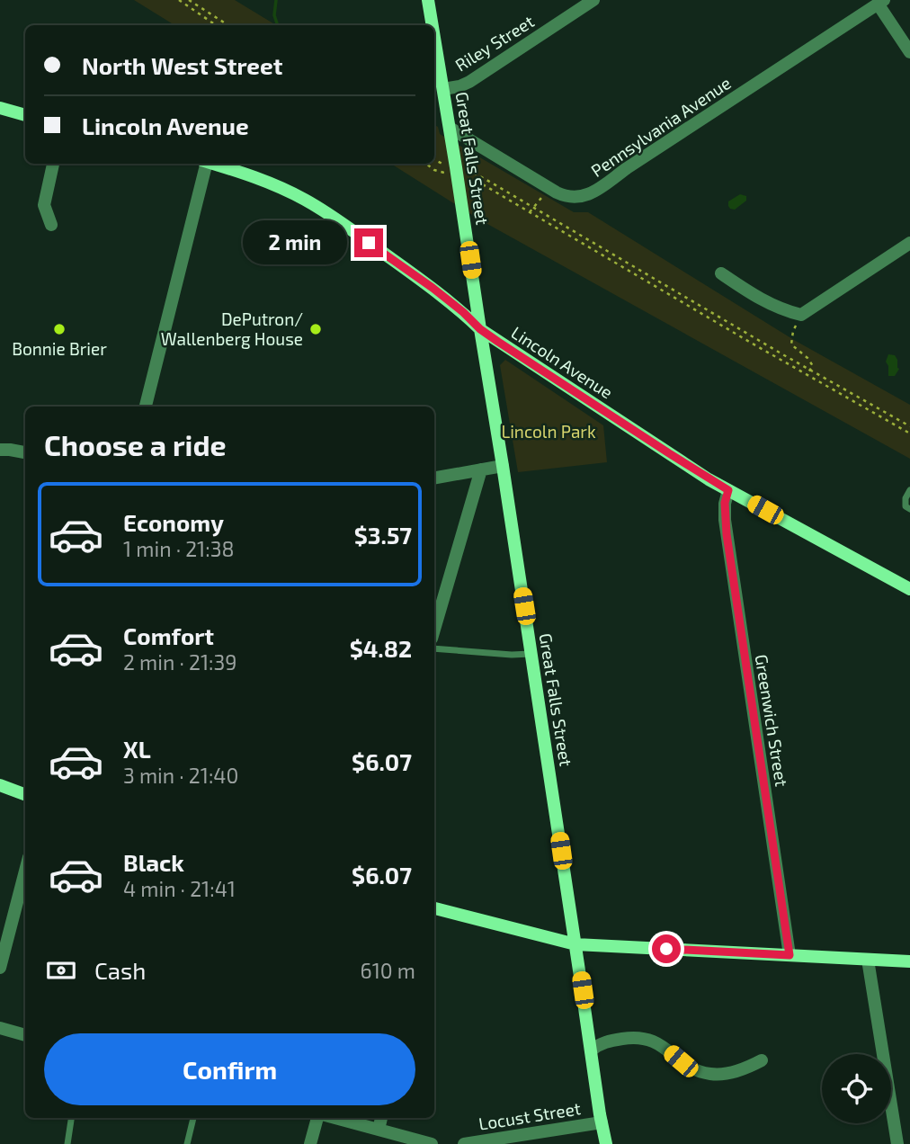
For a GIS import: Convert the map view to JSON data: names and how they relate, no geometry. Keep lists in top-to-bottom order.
{
  "streets": {
    "main road": ["Great Falls Street", "Lincoln Avenue"],
    "street": [
      "Riley Street",
      "Pennsylvania Avenue",
      "Greenwich Street",
      "Locust Street"
    ]
  },
  "crossings": [
    ["Riley Street", "Great Falls Street"],
    ["Pennsylvania Avenue", "Great Falls Street"],
    ["Great Falls Street", "Lincoln Avenue"],
    ["Great Falls Street", "Locust Street"],
    ["Lincoln Avenue", "Greenwich Street"]
  ],
  "parks": ["Lincoln Park"],
  "places": ["Bonnie Brier", "DePutron/ Wallenberg House"],
  "page": {
    "banner": ["North West Street", "Lincoln Avenue"],
    "bubble": "2 min",
    "heading": "Choose a ride",
    "list": [
      {
        "name": "Economy",
        "note": "1 min · 21:38",
        "value": "$3.57"
      },
      {
        "name": "Comfort",
        "note": "2 min · 21:39",
        "value": "$4.82"
      },
      {
        "name": "XL",
        "note": "3 min · 21:40",
        "value": "$6.07"
      },
      {
        "name": "Black",
        "note": "4 min · 21:41",
        "value": "$6.07"
      }
    ],
    "pay": ["Cash", "610 m"],
    "buttons": "Confirm"
  }
}
